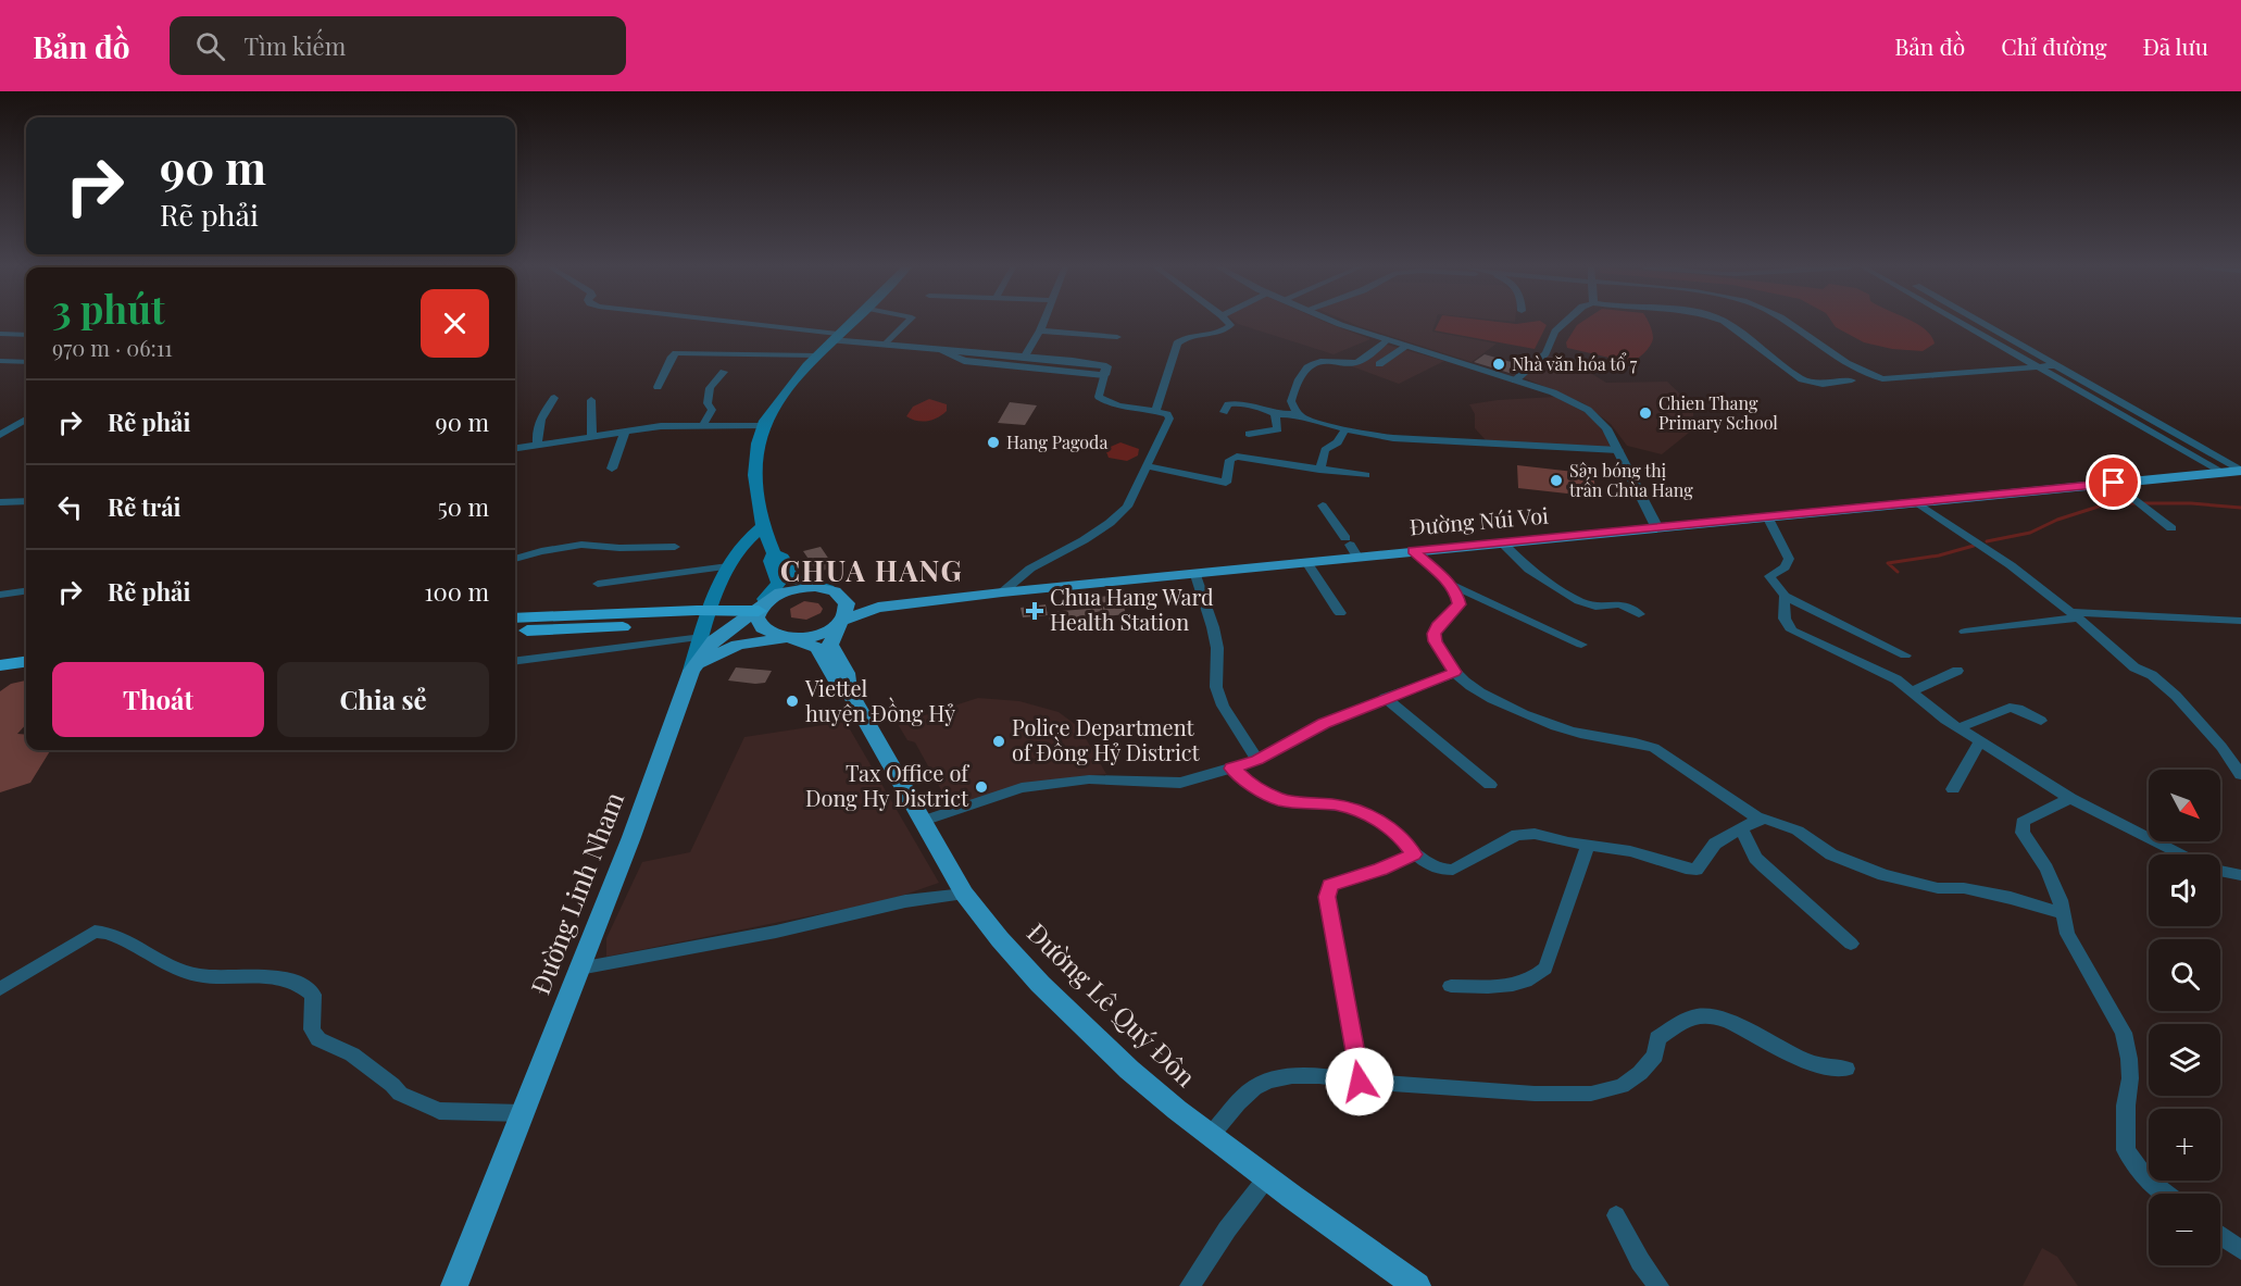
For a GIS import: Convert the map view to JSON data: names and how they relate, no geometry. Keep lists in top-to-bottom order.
{
  "streets": {
    "main road": ["Đường Núi Voi", "Đường Linh Nham", "Đường Lê Quý Đôn"]
  },
  "crossings": [
    ["Đường Núi Voi", "Đường Linh Nham"],
    ["Đường Núi Voi", "Đường Lê Quý Đôn"]
  ],
  "districts": ["CHUA HANG"],
  "places": {
    "other": [
      "Nhà văn hóa tổ 7",
      "Chien Thang Primary School",
      "Hang Pagoda",
      "Sân bóng thị trấn Chùa Hang",
      "Viettel huyện Đồng Hỷ",
      "Police Department of Đồng Hỷ District",
      "Tax Office of Dong Hy District"
    ],
    "health": ["Chua Hang Ward Health Station"]
  },
  "north": "bottom right",
  "page": {
    "header": "Bản đồ",
    "search": "Tìm kiếm",
    "nav": ["Bản đồ", "Chỉ đường", "Đã lưu"],
    "turn": ["90 m", "Rẽ phải"],
    "heading": ["3 phút", "970 m · 06:11"],
    "list": [
      {
        "name": "Rẽ phải",
        "value": "90 m"
      },
      {
        "name": "Rẽ trái",
        "value": "50 m"
      },
      {
        "name": "Rẽ phải",
        "value": "100 m"
      }
    ],
    "buttons": ["Thoát", "Chia sẻ"],
    "map_buttons": ["+", "−"]
  }
}
